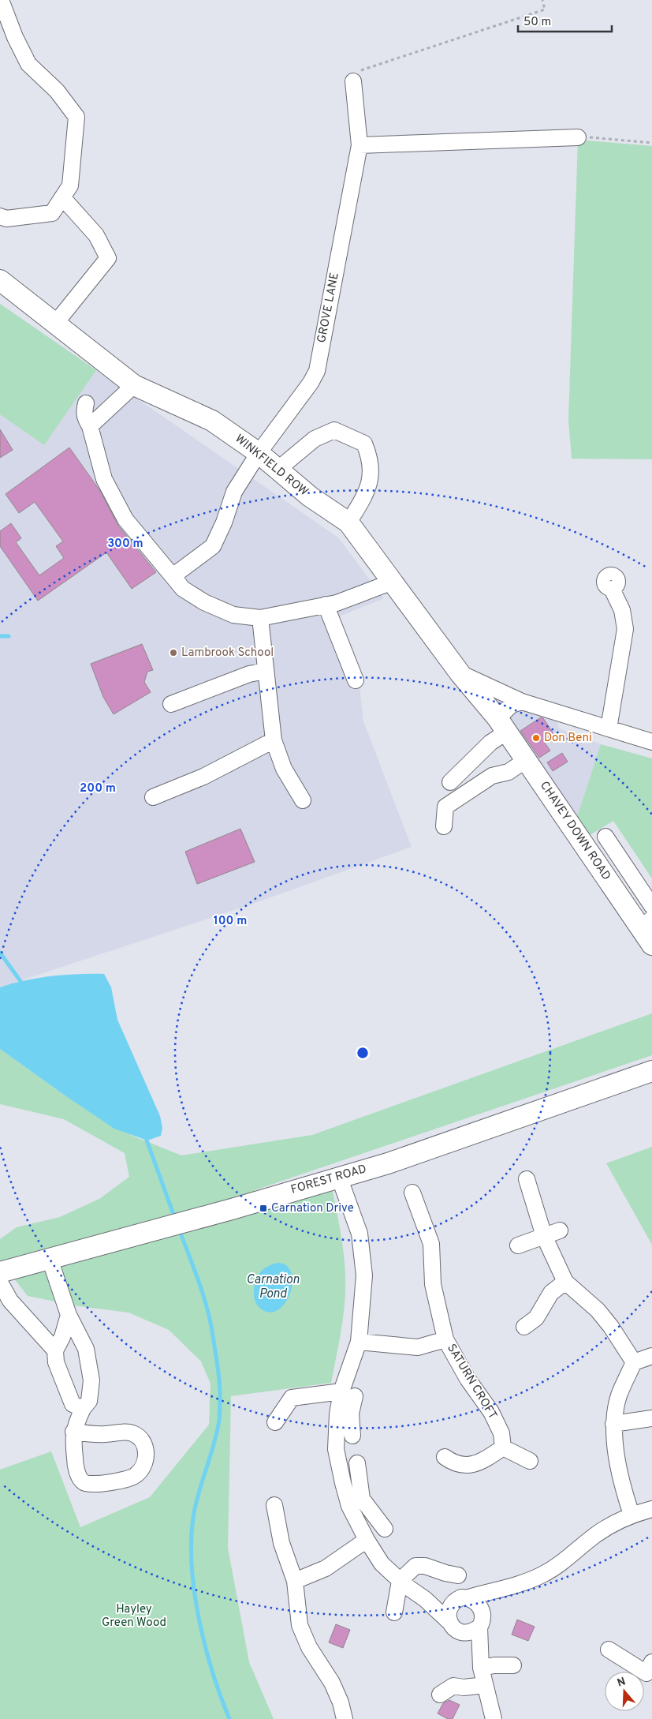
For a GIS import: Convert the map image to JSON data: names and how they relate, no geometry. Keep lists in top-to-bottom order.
{
  "streets": {
    "main road": ["WINKFIELD ROW", "CHAVEY DOWN ROAD", "FOREST ROAD"],
    "street": ["GROVE LANE", "SATURN CROFT"]
  },
  "crossings": [
    ["GROVE LANE", "WINKFIELD ROW"],
    ["WINKFIELD ROW", "CHAVEY DOWN ROAD"]
  ],
  "water": ["Carnation Pond"],
  "parks": ["Hayley Green Wood"],
  "places": {
    "other": ["Lambrook School", "Don Beni"],
    "transit": ["Carnation Drive"]
  },
  "scale_bar": "50 m",
  "north": "top",
  "rings": ["300 m", "200 m", "100 m"]
}
